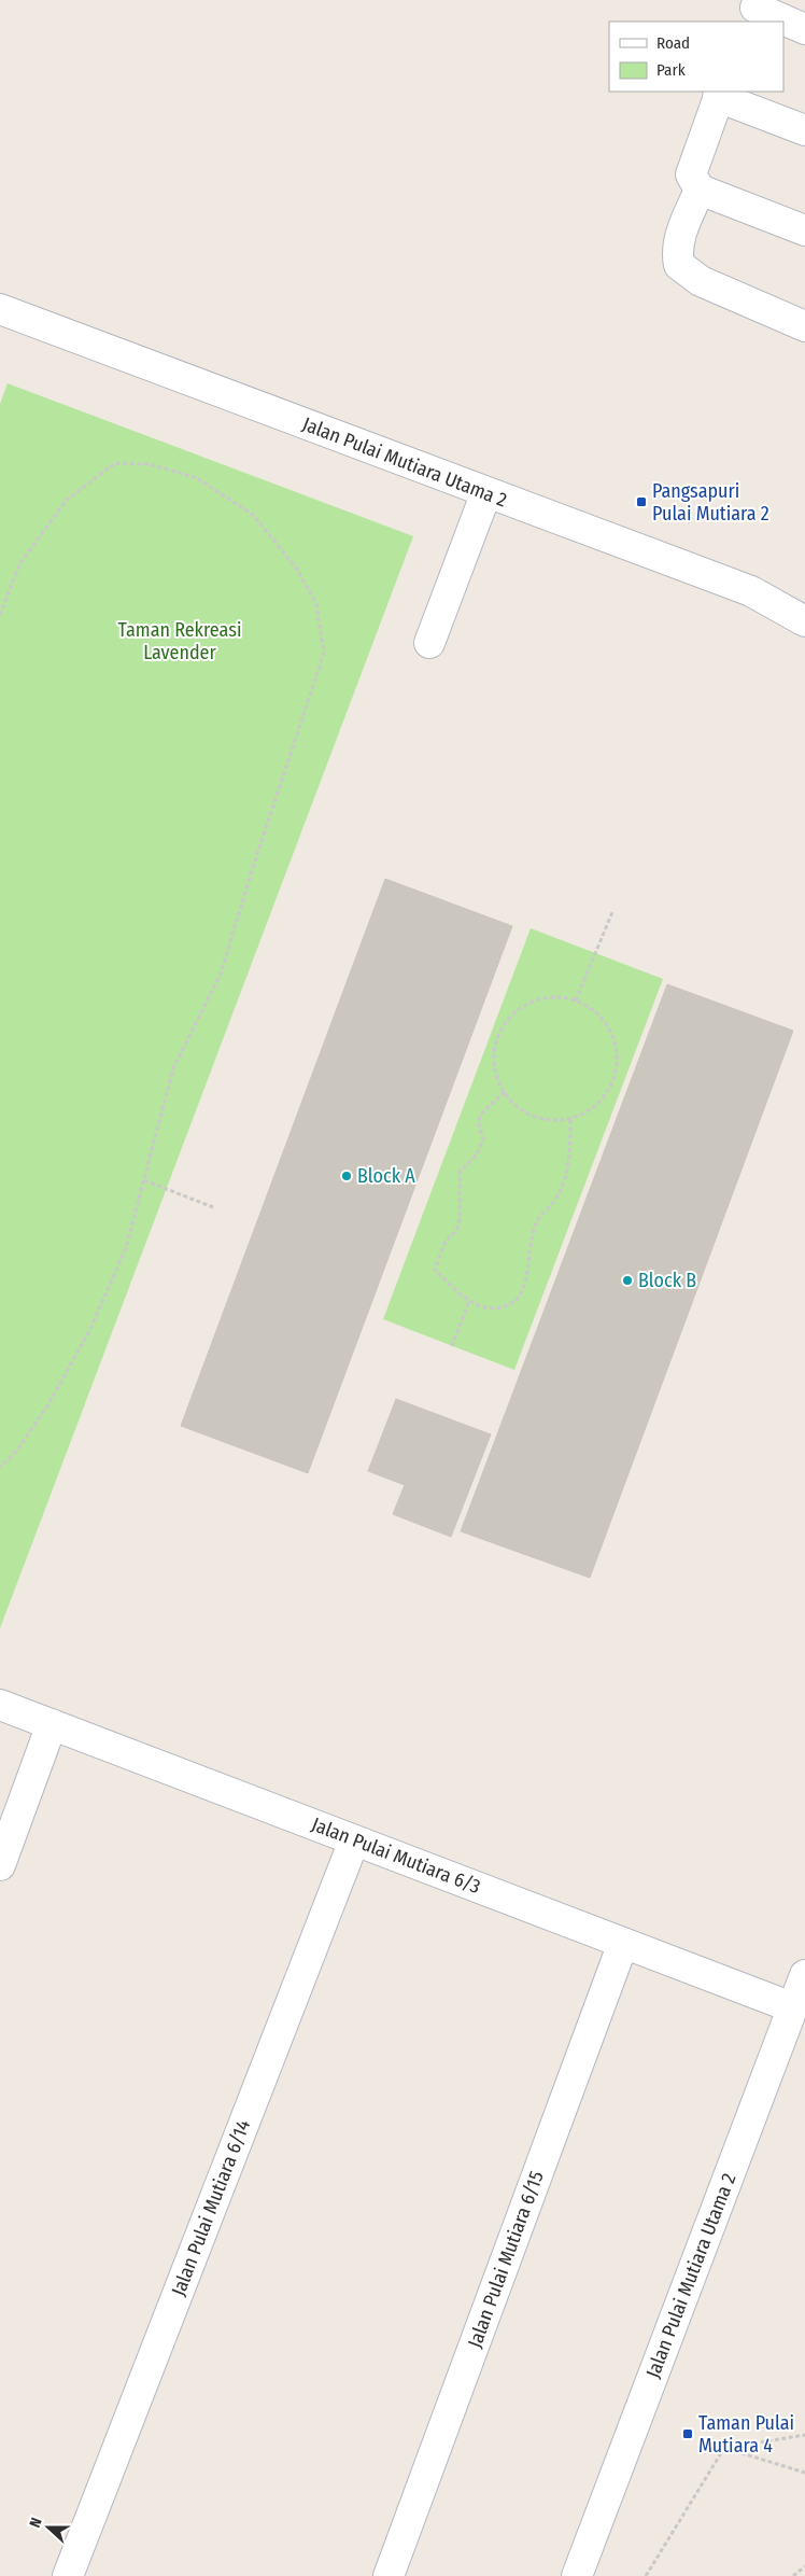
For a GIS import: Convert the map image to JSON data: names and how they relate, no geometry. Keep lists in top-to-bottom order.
{
  "streets": {
    "street": [
      "Jalan Pulai Mutiara Utama 2",
      "Jalan Pulai Mutiara 6/3",
      "Jalan Pulai Mutiara 6/14",
      "Jalan Pulai Mutiara 6/15"
    ]
  },
  "crossings": [
    ["Jalan Pulai Mutiara Utama 2", "Jalan Pulai Mutiara 6/3"],
    ["Jalan Pulai Mutiara 6/3", "Jalan Pulai Mutiara 6/14"],
    ["Jalan Pulai Mutiara 6/3", "Jalan Pulai Mutiara 6/15"]
  ],
  "parks": ["Taman Rekreasi Lavender"],
  "places": {
    "transit": ["Pangsapuri Pulai Mutiara 2", "Taman Pulai Mutiara 4"],
    "other": ["Block A", "Block B"]
  },
  "legend": ["Road", "Park"],
  "north": "left"
}
